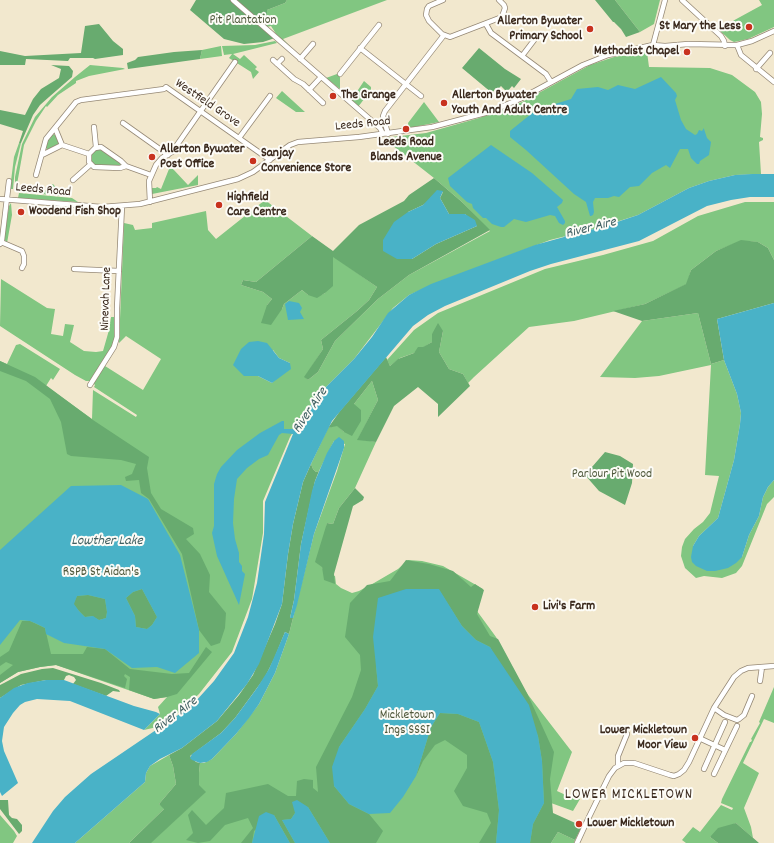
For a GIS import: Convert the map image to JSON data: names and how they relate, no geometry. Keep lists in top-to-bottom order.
{
  "streets": {
    "street": ["Westfield Grove", "Leeds Road", "Ninevah Lane"]
  },
  "crossings": [
    ["Westfield Grove", "Leeds Road"],
    ["Leeds Road", "Ninevah Lane"]
  ],
  "districts": ["LOWER MICKLETOWN"],
  "water": ["River Aire", "Lowther Lake"],
  "parks": [
    "Pit Plantation",
    "Parlour Pit Wood",
    "RSPB St Aidan's",
    "Mickletown Ings SSSI"
  ],
  "places": [
    "St Mary the Less",
    "Allerton Bywater Primary School",
    "Methodist Chapel",
    "The Grange",
    "Allerton Bywater Youth And Adult Centre",
    "Leeds Road Blands Avenue",
    "Allerton Bywater Post Office",
    "Sanjay Convenience Store",
    "Highfield Care Centre",
    "Woodend Fish Shop",
    "Livi's Farm",
    "Lower Mickletown Moor View",
    "Lower Mickletown"
  ]
}
